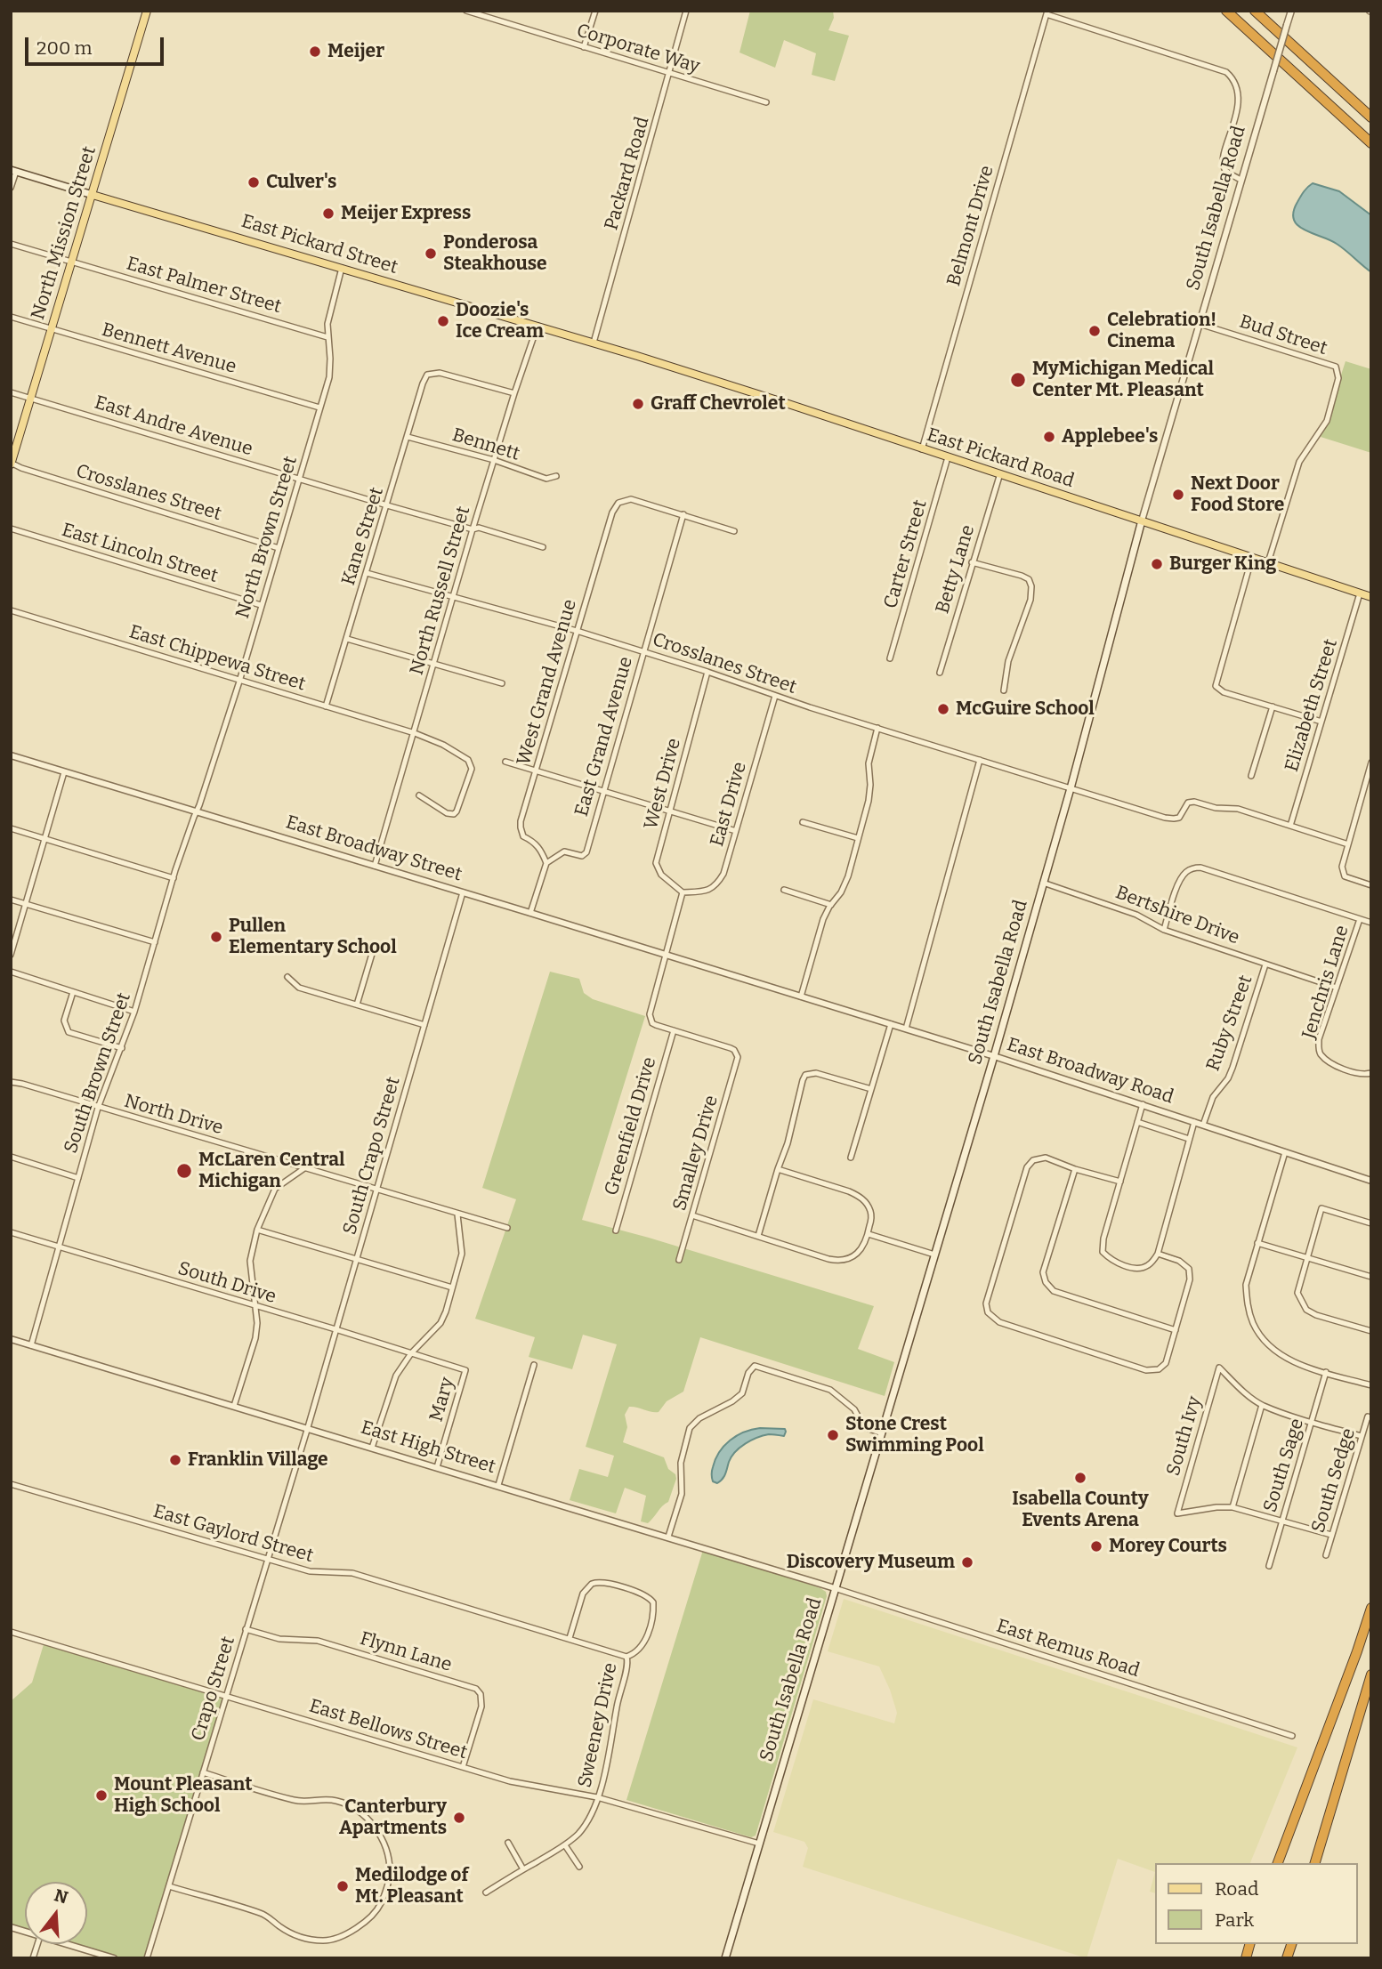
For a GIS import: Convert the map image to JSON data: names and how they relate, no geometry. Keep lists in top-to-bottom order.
{
  "streets": {
    "main road": [
      "South Isabella Road",
      "North Mission Street",
      "East Pickard Street",
      "East Pickard Road"
    ],
    "street": [
      "Corporate Way",
      "Packard Road",
      "Belmont Drive",
      "East Palmer Street",
      "Bud Street",
      "Bennett Avenue",
      "East Andre Avenue",
      "Bennett",
      "Crosslanes Street",
      "Kane Street",
      "North Brown Street",
      "East Lincoln Street",
      "Carter Street",
      "Betty Lane",
      "North Russell Street",
      "East Chippewa Street",
      "West Grand Avenue",
      "Elizabeth Street",
      "East Grand Avenue",
      "West Drive",
      "East Drive",
      "East Broadway Street",
      "Bertshire Drive",
      "Jenchris Lane",
      "Ruby Street",
      "East Broadway Road",
      "South Brown Street",
      "North Drive",
      "Greenfield Drive",
      "Smalley Drive",
      "South Crapo Street",
      "South Drive",
      "Mary",
      "South Ivy",
      "East High Street",
      "South Sage",
      "South Sedge",
      "East Gaylord Street",
      "East Remus Road",
      "Flynn Lane",
      "Crapo Street",
      "Sweeney Drive",
      "East Bellows Street"
    ]
  },
  "crossings": [
    ["Corporate Way", "Packard Road"],
    ["Packard Road", "East Pickard Street"],
    ["South Isabella Road", "Bud Street"],
    ["South Isabella Road", "East Pickard Road"],
    ["South Isabella Road", "Crosslanes Street"],
    ["South Isabella Road", "Bertshire Drive"],
    ["South Isabella Road", "East Broadway Road"],
    ["South Isabella Road", "East High Street"],
    ["South Isabella Road", "East Remus Road"],
    ["South Isabella Road", "East Bellows Street"],
    ["Belmont Drive", "East Pickard Road"],
    ["North Mission Street", "East Pickard Street"],
    ["North Mission Street", "East Palmer Street"],
    ["North Mission Street", "Bennett Avenue"],
    ["North Mission Street", "East Andre Avenue"],
    ["North Mission Street", "Crosslanes Street"],
    ["East Pickard Street", "East Pickard Road"],
    ["East Pickard Street", "North Brown Street"],
    ["East Pickard Street", "North Russell Street"],
    ["East Palmer Street", "North Brown Street"],
    ["Bud Street", "East Pickard Road"],
    ["Bennett Avenue", "North Brown Street"],
    ["East Andre Avenue", "Kane Street"],
    ["East Andre Avenue", "North Brown Street"],
    ["East Andre Avenue", "North Russell Street"],
    ["Bennett", "Kane Street"],
    ["Bennett", "North Russell Street"],
    ["East Pickard Road", "Carter Street"],
    ["East Pickard Road", "Betty Lane"],
    ["East Pickard Road", "Elizabeth Street"],
    ["Crosslanes Street", "Kane Street"],
    ["Crosslanes Street", "North Brown Street"],
    ["Crosslanes Street", "North Russell Street"],
    ["Crosslanes Street", "West Grand Avenue"],
    ["Crosslanes Street", "Elizabeth Street"],
    ["Crosslanes Street", "East Grand Avenue"],
    ["Crosslanes Street", "West Drive"],
    ["Crosslanes Street", "East Drive"],
    ["Kane Street", "North Russell Street"],
    ["Kane Street", "East Chippewa Street"],
    ["North Brown Street", "East Lincoln Street"],
    ["North Brown Street", "East Chippewa Street"],
    ["North Brown Street", "East Broadway Street"],
    ["North Brown Street", "South Brown Street"],
    ["North Russell Street", "East Chippewa Street"],
    ["North Russell Street", "East Broadway Street"],
    ["West Grand Avenue", "East Grand Avenue"],
    ["West Drive", "East Drive"],
    ["East Broadway Street", "East Broadway Road"],
    ["East Broadway Street", "South Brown Street"],
    ["East Broadway Street", "South Crapo Street"],
    ["Bertshire Drive", "Jenchris Lane"],
    ["Bertshire Drive", "Ruby Street"],
    ["Ruby Street", "East Broadway Road"],
    ["South Brown Street", "North Drive"],
    ["South Brown Street", "South Drive"],
    ["South Brown Street", "East High Street"],
    ["North Drive", "South Crapo Street"],
    ["Greenfield Drive", "Smalley Drive"],
    ["South Crapo Street", "South Drive"],
    ["South Crapo Street", "East High Street"],
    ["South Crapo Street", "Crapo Street"],
    ["South Drive", "Mary"],
    ["Mary", "East High Street"],
    ["East High Street", "East Remus Road"],
    ["East High Street", "Crapo Street"],
    ["East Gaylord Street", "Crapo Street"],
    ["East Gaylord Street", "Sweeney Drive"],
    ["Flynn Lane", "Crapo Street"],
    ["Flynn Lane", "East Bellows Street"],
    ["Crapo Street", "East Bellows Street"],
    ["Sweeney Drive", "East Bellows Street"]
  ],
  "places": [
    "Meijer",
    "Culver's",
    "Meijer Express",
    "Ponderosa Steakhouse",
    "Doozie's Ice Cream",
    "Celebration! Cinema",
    "MyMichigan Medical Center Mt. Pleasant",
    "Graff Chevrolet",
    "Applebee's",
    "Next Door Food Store",
    "Burger King",
    "McGuire School",
    "Pullen Elementary School",
    "McLaren Central Michigan",
    "Stone Crest Swimming Pool",
    "Franklin Village",
    "Isabella County Events Arena",
    "Morey Courts",
    "Discovery Museum",
    "Mount Pleasant High School",
    "Canterbury Apartments",
    "Medilodge of Mt. Pleasant"
  ],
  "legend": ["Road", "Park"],
  "scale_bar": "200 m",
  "north": "top"
}
